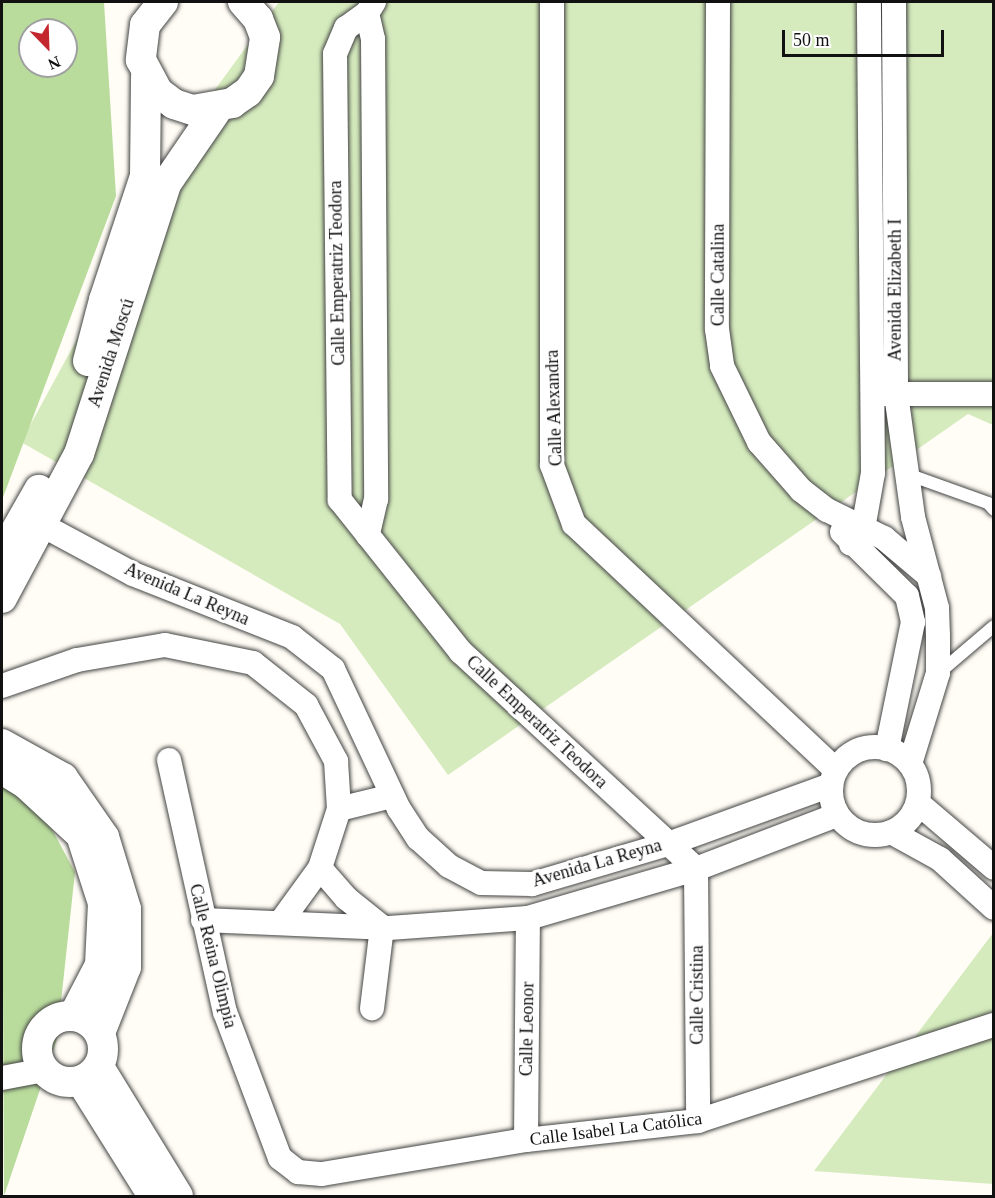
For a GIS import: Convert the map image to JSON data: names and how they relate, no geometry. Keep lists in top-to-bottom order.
{
  "streets": {
    "street": [
      "Calle Emperatriz Teodora",
      "Calle Catalina",
      "Avenida Elizabeth I",
      "Avenida Moscú",
      "Calle Alexandra",
      "Avenida La Reyna",
      "Calle Reina Olimpia",
      "Calle Cristina",
      "Calle Leonor",
      "Calle Isabel La Católica"
    ]
  },
  "crossings": [
    ["Calle Emperatriz Teodora", "Avenida La Reyna"],
    ["Calle Emperatriz Teodora", "Calle Cristina"],
    ["Calle Catalina", "Avenida Elizabeth I"],
    ["Calle Catalina", "Calle Alexandra"],
    ["Calle Catalina", "Avenida La Reyna"],
    ["Avenida Moscú", "Avenida La Reyna"],
    ["Calle Alexandra", "Avenida La Reyna"],
    ["Avenida La Reyna", "Calle Reina Olimpia"],
    ["Avenida La Reyna", "Calle Cristina"],
    ["Avenida La Reyna", "Calle Leonor"],
    ["Calle Reina Olimpia", "Calle Isabel La Católica"],
    ["Calle Cristina", "Calle Isabel La Católica"],
    ["Calle Leonor", "Calle Isabel La Católica"]
  ],
  "scale_bar": "50 m",
  "north": "bottom right"
}
